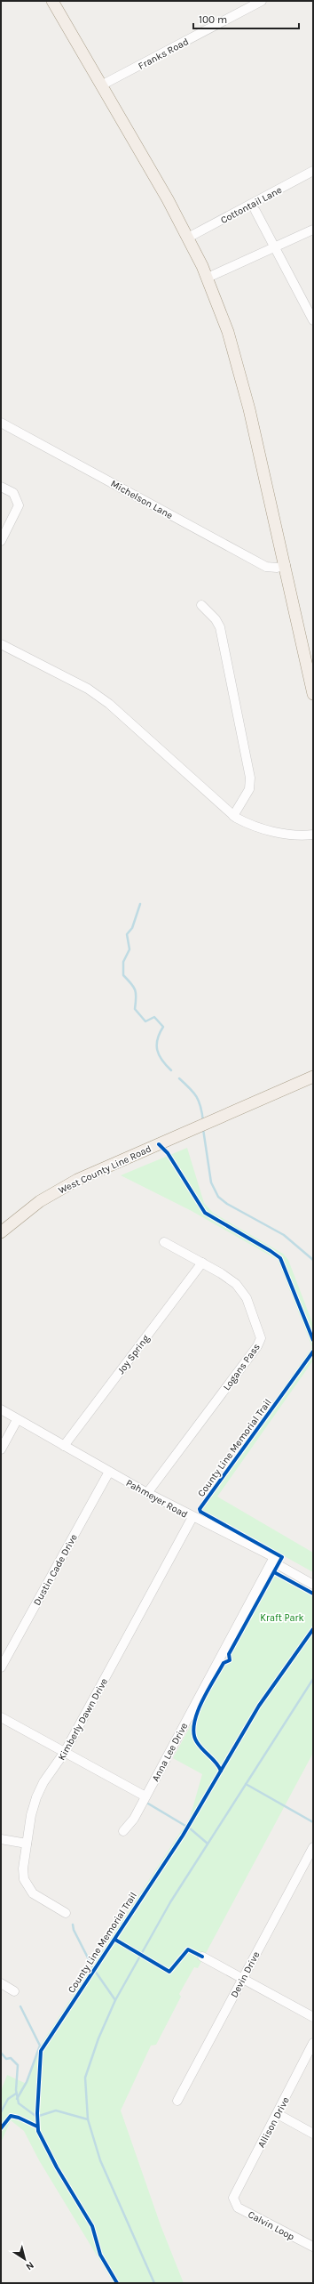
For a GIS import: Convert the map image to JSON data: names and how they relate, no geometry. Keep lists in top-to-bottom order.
{
  "streets": {
    "main road": ["West County Line Road"],
    "street": [
      "Franks Road",
      "Cottontail Lane",
      "Michelson Lane",
      "Joy Spring",
      "Logans Pass",
      "Pahmeyer Road",
      "Dustin Cade Drive",
      "Kimberly Dawn Drive",
      "Anna Lee Drive",
      "Devin Drive",
      "Allison Drive",
      "Calvin Loop"
    ],
    "cycle path": ["County Line Memorial Trail"]
  },
  "crossings": [
    ["Joy Spring", "Logans Pass"],
    ["Joy Spring", "Pahmeyer Road"],
    ["Logans Pass", "Pahmeyer Road"],
    ["Pahmeyer Road", "Dustin Cade Drive"],
    ["Pahmeyer Road", "Kimberly Dawn Drive"],
    ["Pahmeyer Road", "Anna Lee Drive"],
    ["Allison Drive", "Calvin Loop"]
  ],
  "parks": ["Kraft Park"],
  "scale_bar": "100 m",
  "north": "bottom right"
}
